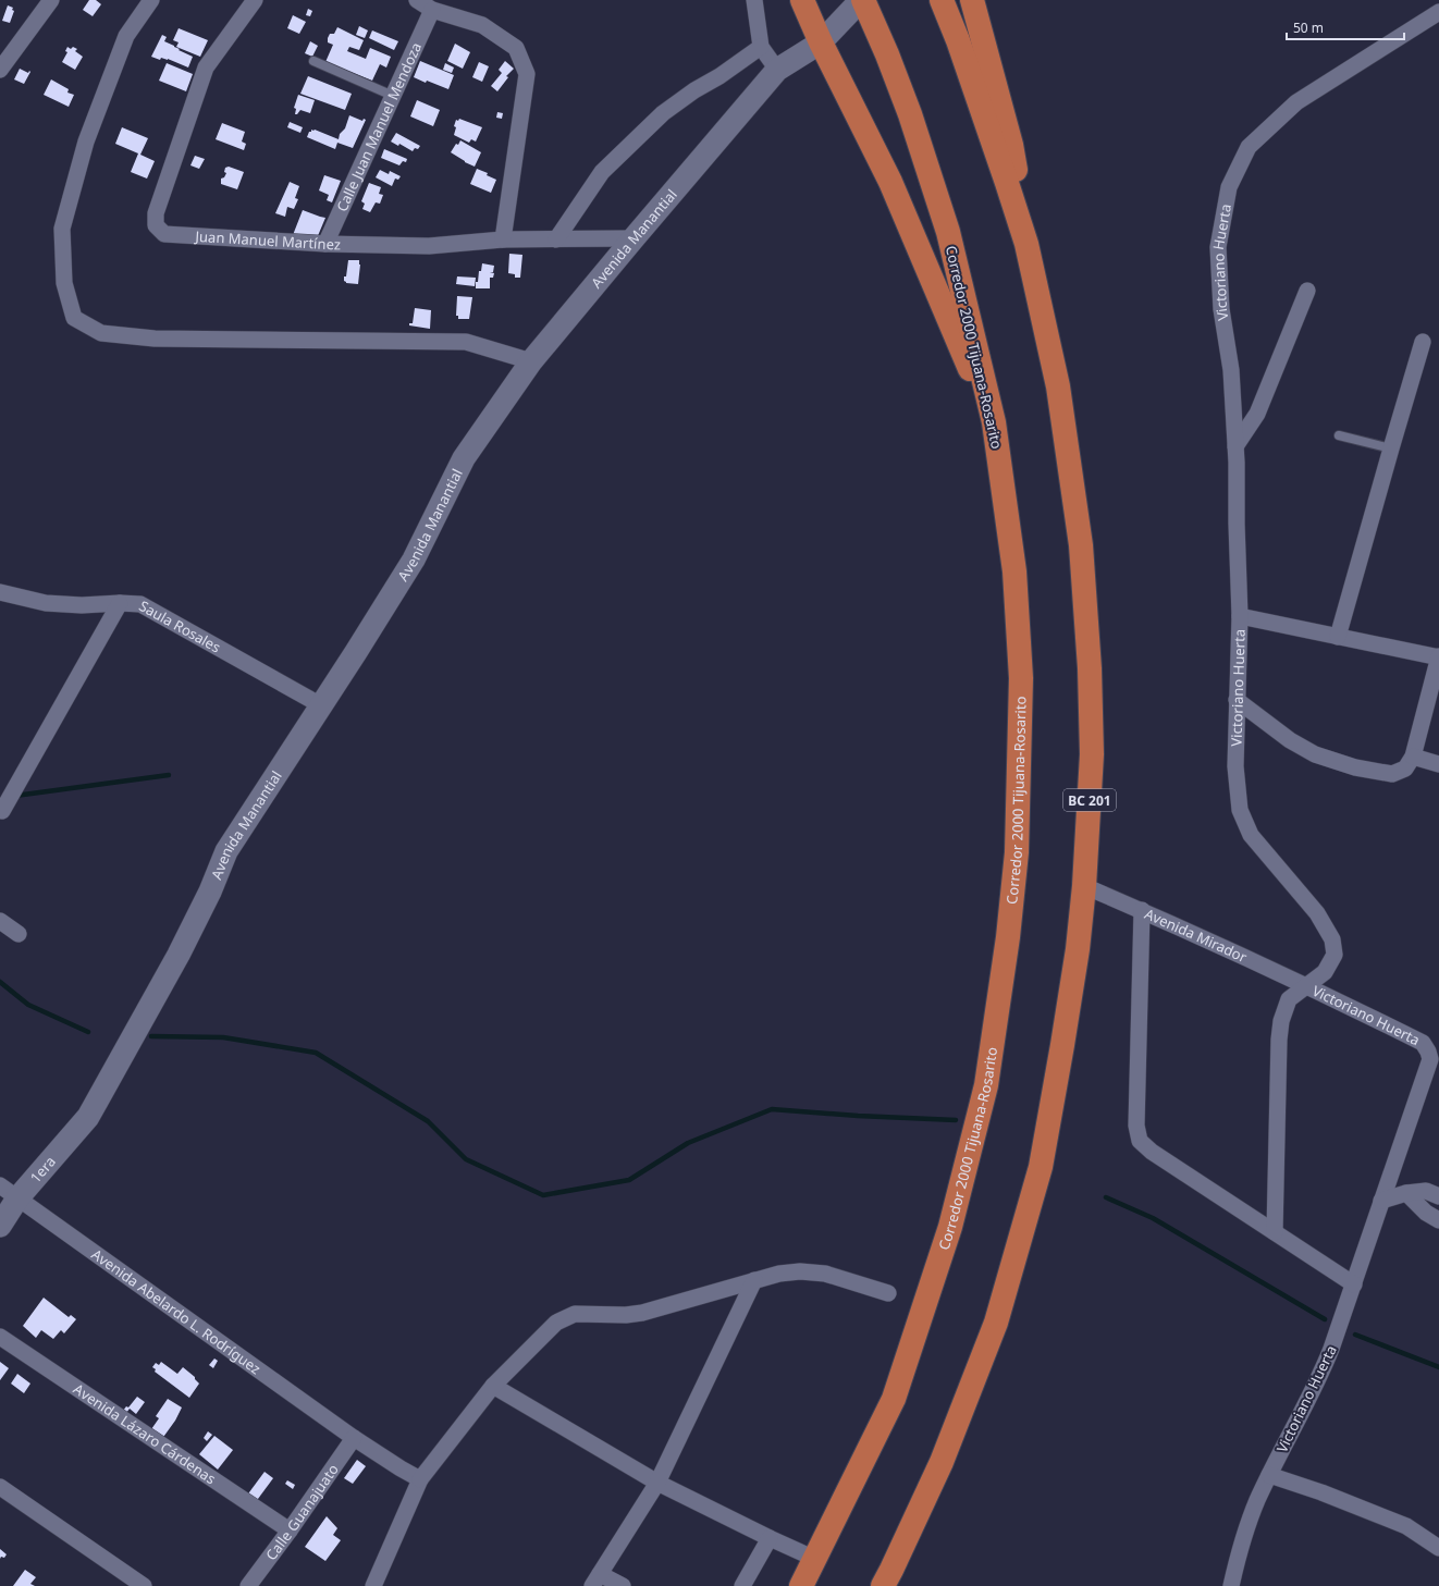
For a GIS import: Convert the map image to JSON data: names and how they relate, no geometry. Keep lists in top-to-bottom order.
{
  "streets": {
    "highway": ["Corredor 2000 Tijuana-Rosarito", "BC 201"],
    "main road": ["Avenida Manantial", "1era"],
    "street": [
      "Calle Juan Manuel Mendoza",
      "Juan Manuel Martínez",
      "Victoriano Huerta",
      "Saula Rosales",
      "Avenida Mirador",
      "Avenida Abelardo L. Rodríguez",
      "Avenida Lázaro Cárdenas",
      "Calle Guanajuato"
    ]
  },
  "crossings": [
    ["Calle Juan Manuel Mendoza", "Juan Manuel Martínez"],
    ["Juan Manuel Martínez", "Avenida Manantial"],
    ["Avenida Manantial", "Corredor 2000 Tijuana-Rosarito"],
    ["Avenida Manantial", "Saula Rosales"],
    ["Avenida Manantial", "1era"],
    ["Victoriano Huerta", "Avenida Mirador"],
    ["BC 201", "Avenida Mirador"],
    ["1era", "Avenida Abelardo L. Rodríguez"],
    ["Avenida Abelardo L. Rodríguez", "Calle Guanajuato"],
    ["Avenida Lázaro Cárdenas", "Calle Guanajuato"]
  ],
  "scale_bar": "50 m"
}
